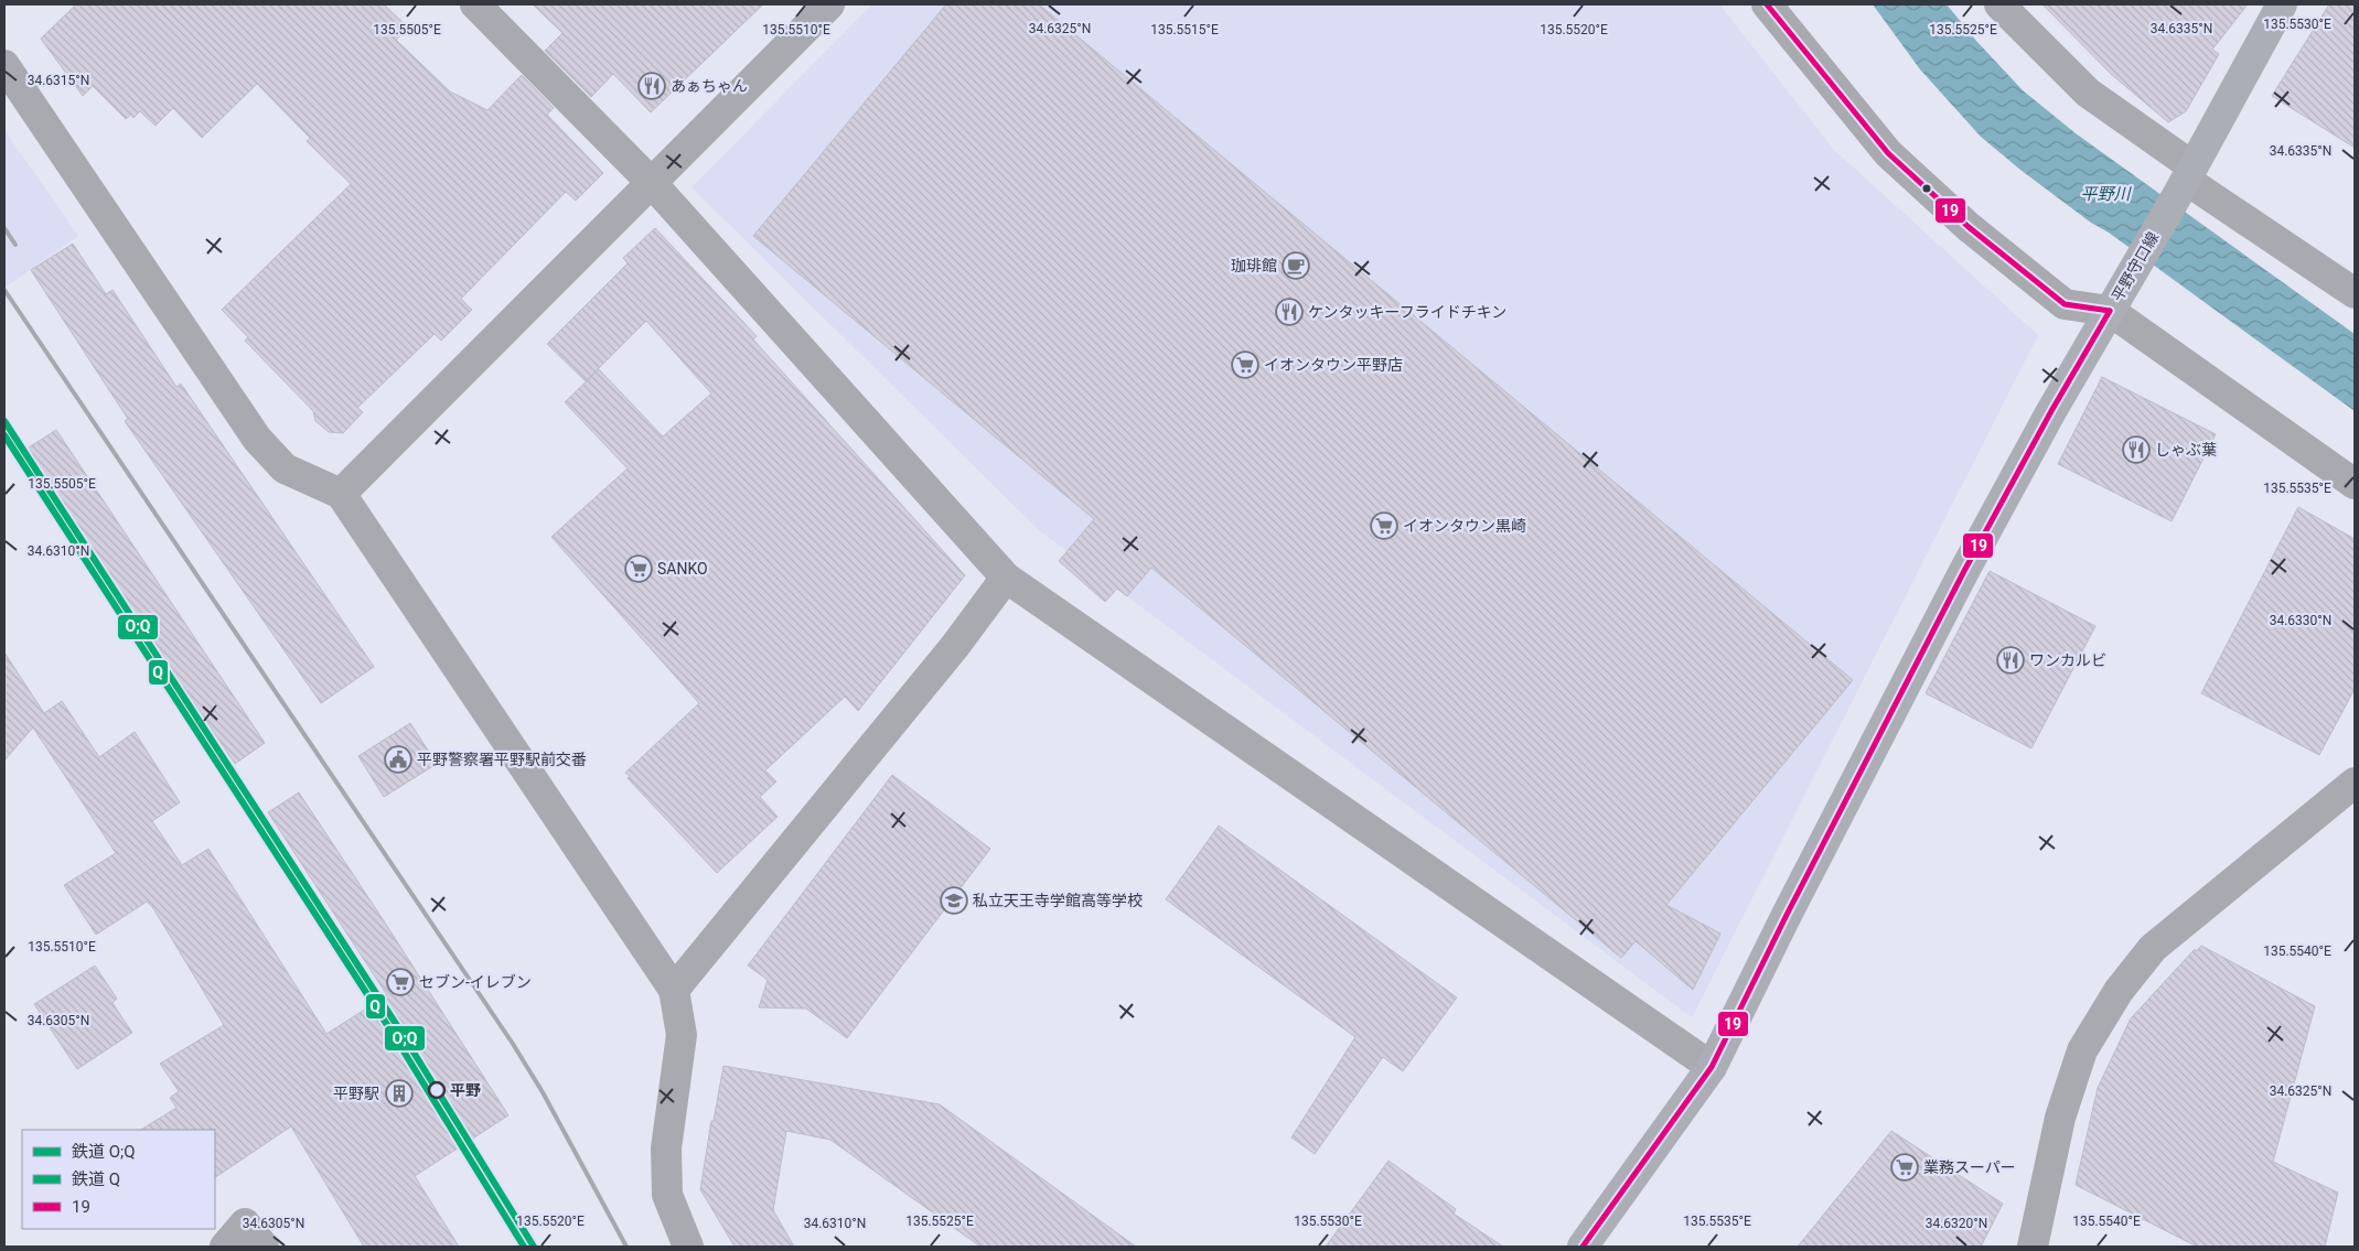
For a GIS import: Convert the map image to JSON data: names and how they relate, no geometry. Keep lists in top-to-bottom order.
{
  "streets": {
    "main road": ["平野守口線"]
  },
  "water": ["平野川"],
  "places": {
    "restaurant": [
      "あぁちゃん",
      "ケンタッキーフライドチキン",
      "しゃぶ葉",
      "ワンカルビ"
    ],
    "cafe": ["珈琲館"],
    "supermarket": [
      "イオンタウン平野店",
      "イオンタウン黒崎",
      "SANKO",
      "セブン-イレブン",
      "業務スーパー"
    ],
    "public building": ["平野警察署平野駅前交番"],
    "school or university": ["私立天王寺学館高等学校"],
    "other": ["平野"],
    "building": ["平野駅"]
  },
  "lines": ["transit line 19", "rail line O;Q", "rail line Q"],
  "legend": ["鉄道 O;Q", "鉄道 Q", "19"],
  "coordinates": [
    "135.5530°E",
    "34.6325°N",
    "34.6335°N",
    "135.5505°E",
    "135.5510°E",
    "135.5515°E",
    "135.5520°E",
    "135.5525°E",
    "34.6315°N",
    "135.5535°E",
    "34.6310°N",
    "34.6330°N",
    "135.5540°E",
    "34.6305°N",
    "34.6320°N"
  ]
}
